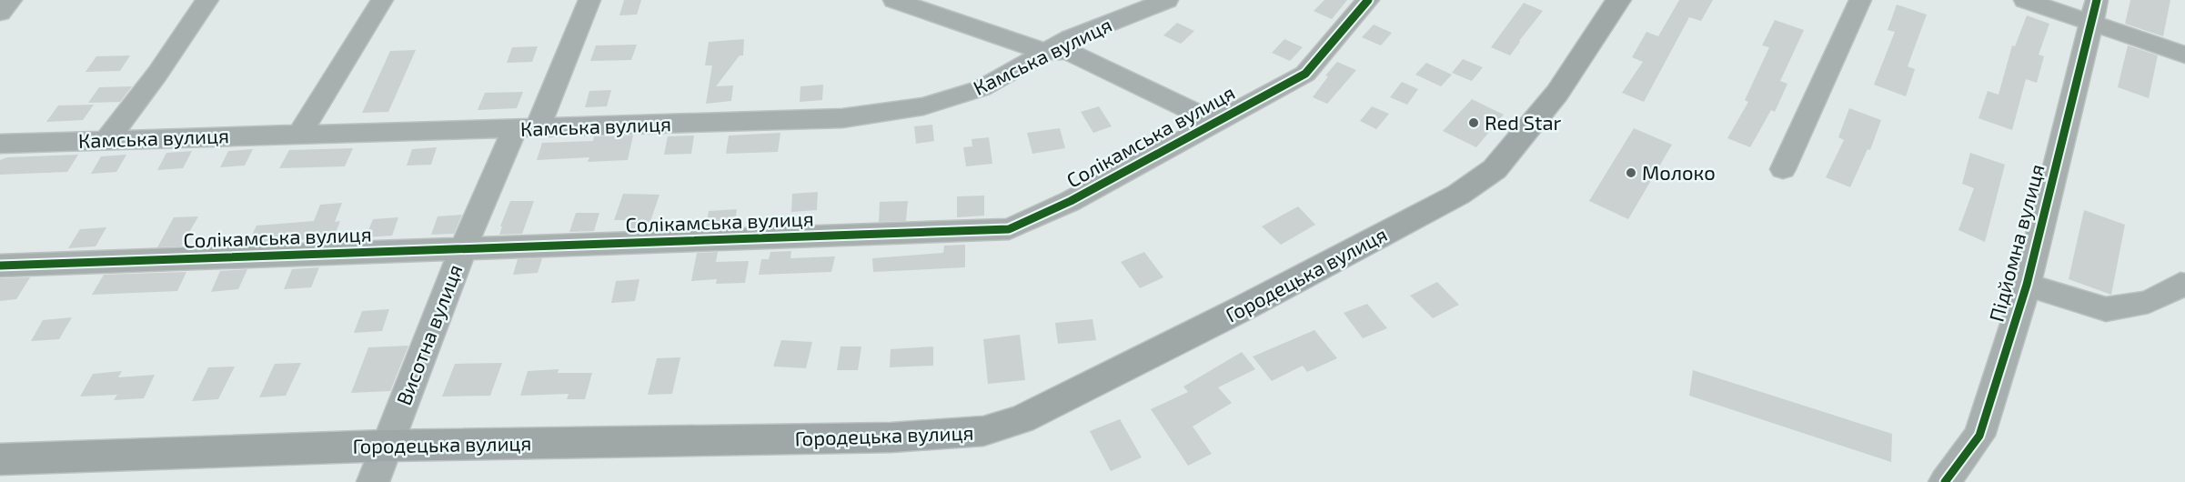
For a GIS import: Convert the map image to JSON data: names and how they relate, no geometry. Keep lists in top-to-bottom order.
{
  "streets": {
    "main road": ["Городецька вулиця"],
    "street": [
      "Камська вулиця",
      "Солікамська вулиця",
      "Підйомна вулиця",
      "Висотна вулиця"
    ]
  },
  "crossings": [
    ["Камська вулиця", "Висотна вулиця"],
    ["Солікамська вулиця", "Висотна вулиця"],
    ["Городецька вулиця", "Висотна вулиця"]
  ],
  "places": ["Red Star", "Молоко"]
}
